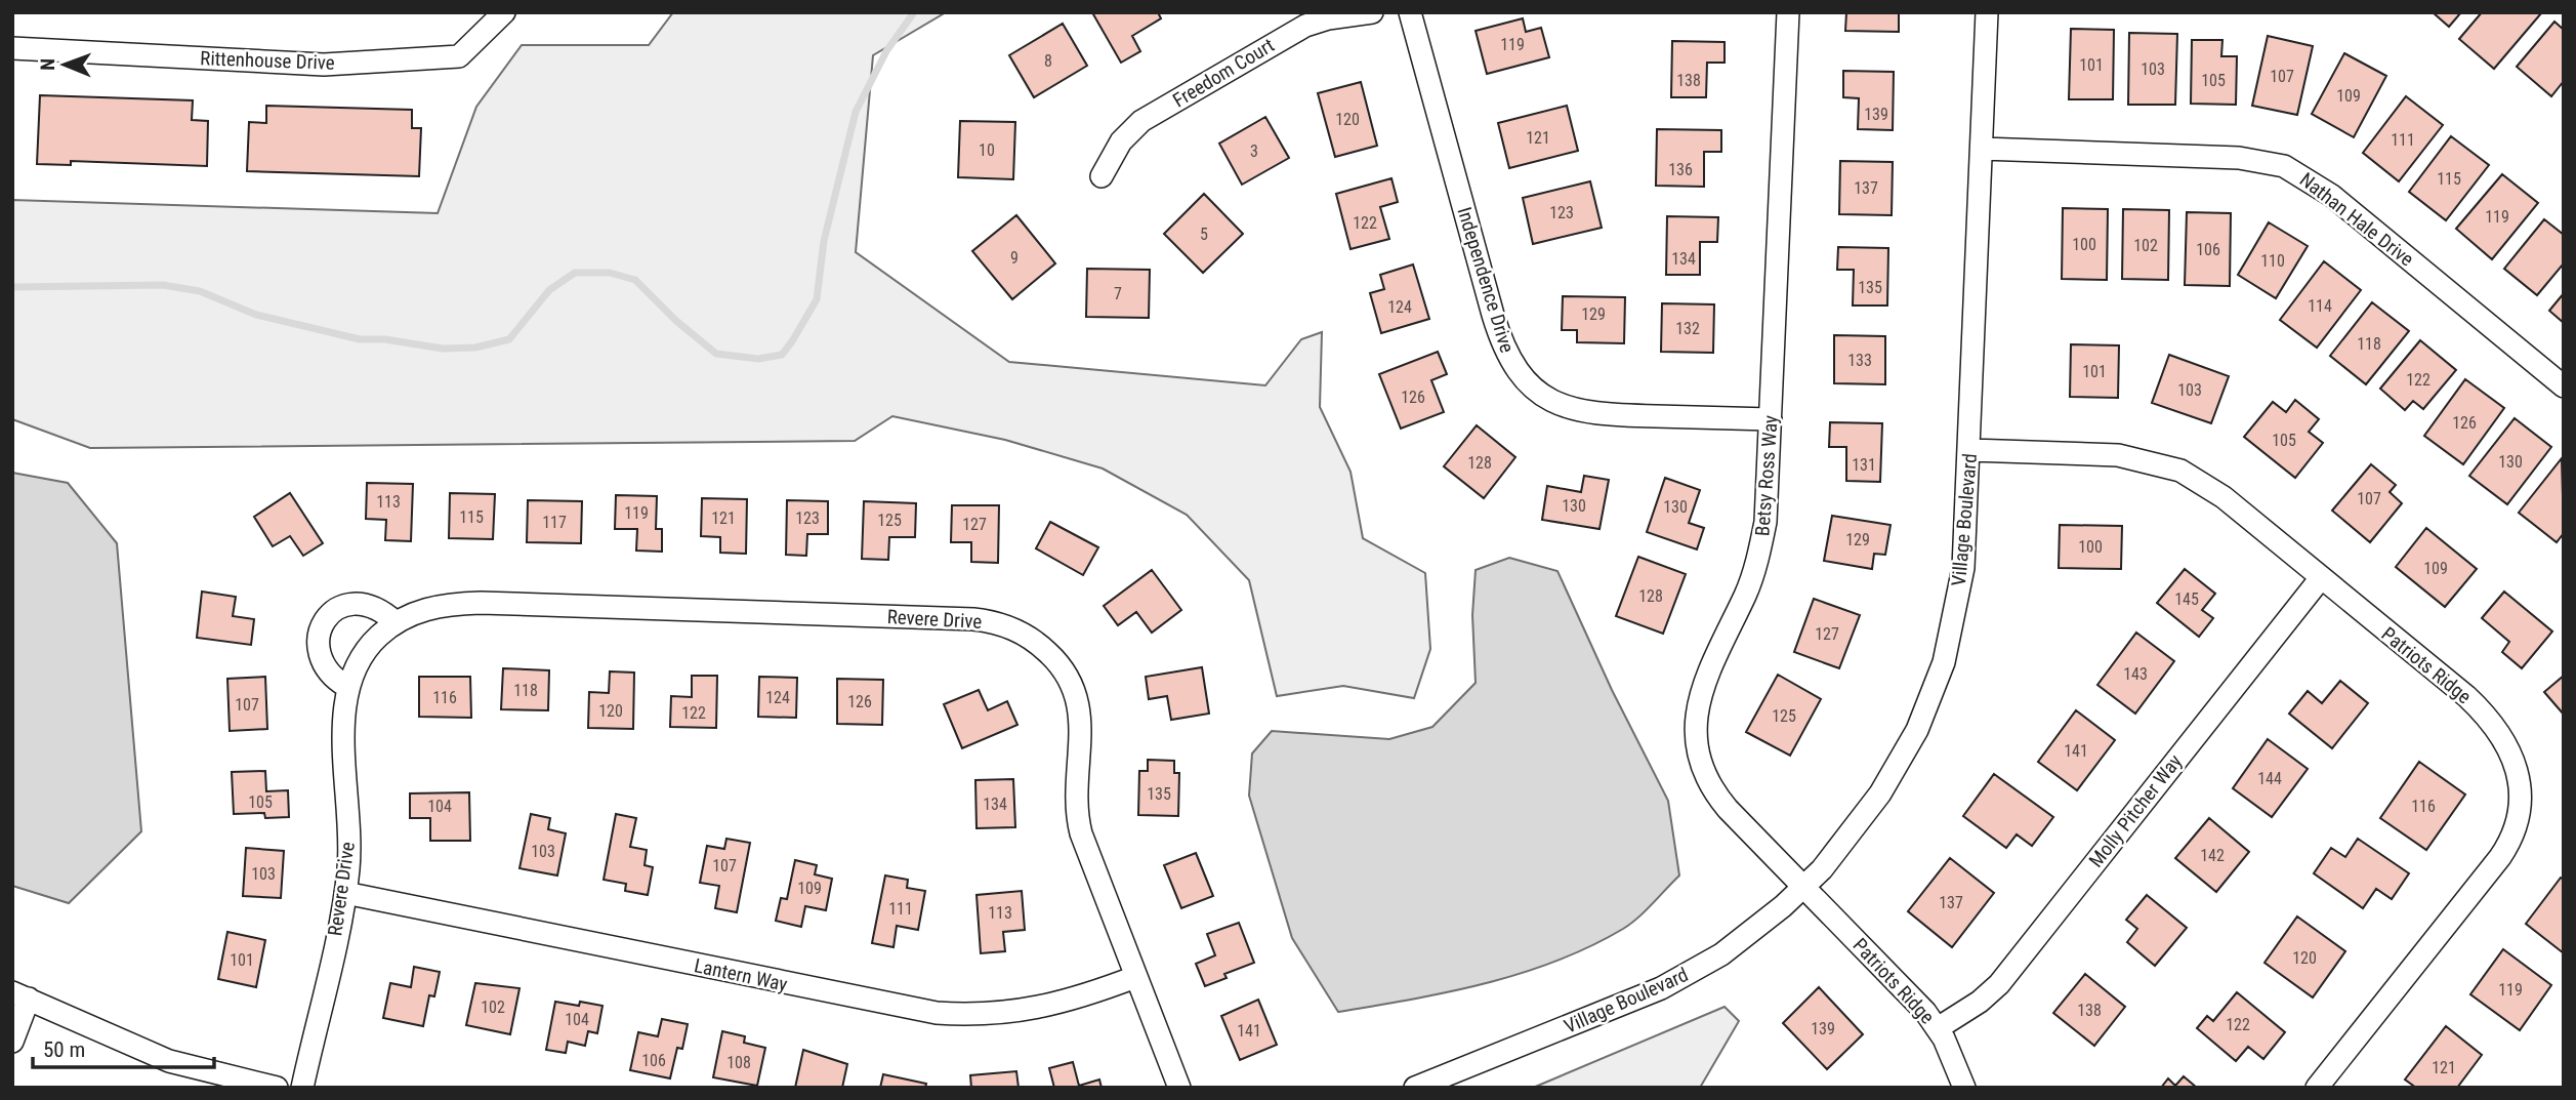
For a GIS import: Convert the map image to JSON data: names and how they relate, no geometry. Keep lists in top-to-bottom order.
{
  "streets": {
    "street": [
      "Rittenhouse Drive",
      "Freedom Court",
      "Nathan Hale Drive",
      "Independence Drive",
      "Betsy Ross Way",
      "Village Boulevard",
      "Revere Drive",
      "Patriots Ridge",
      "Molly Pitcher Way",
      "Lantern Way"
    ]
  },
  "crossings": [
    ["Nathan Hale Drive", "Village Boulevard"],
    ["Independence Drive", "Betsy Ross Way"],
    ["Betsy Ross Way", "Village Boulevard"],
    ["Betsy Ross Way", "Patriots Ridge"],
    ["Village Boulevard", "Patriots Ridge"],
    ["Revere Drive", "Lantern Way"],
    ["Patriots Ridge", "Molly Pitcher Way"]
  ],
  "house_numbers": [
    "119",
    "8",
    "101",
    "103",
    "107",
    "138",
    "105",
    "109",
    "139",
    "120",
    "121",
    "111",
    "10",
    "3",
    "136",
    "115",
    "137",
    "123",
    "119",
    "122",
    "5",
    "100",
    "102",
    "106",
    "9",
    "134",
    "110",
    "135",
    "7",
    "114",
    "124",
    "129",
    "132",
    "118",
    "133",
    "101",
    "122",
    "103",
    "126",
    "126",
    "105",
    "130",
    "128",
    "131",
    "107",
    "113",
    "130",
    "130",
    "119",
    "115",
    "121",
    "123",
    "125",
    "117",
    "127",
    "129",
    "100",
    "109",
    "128",
    "145",
    "127",
    "143",
    "118",
    "116",
    "124",
    "126",
    "107",
    "120",
    "122",
    "125",
    "141",
    "144",
    "135",
    "105",
    "134",
    "104",
    "116",
    "103",
    "142",
    "107",
    "103",
    "109",
    "137",
    "111",
    "113",
    "120",
    "101",
    "119",
    "102",
    "138",
    "104",
    "122",
    "139",
    "141",
    "106",
    "108",
    "121"
  ],
  "scale_bar": "50 m",
  "north": "left"
}
